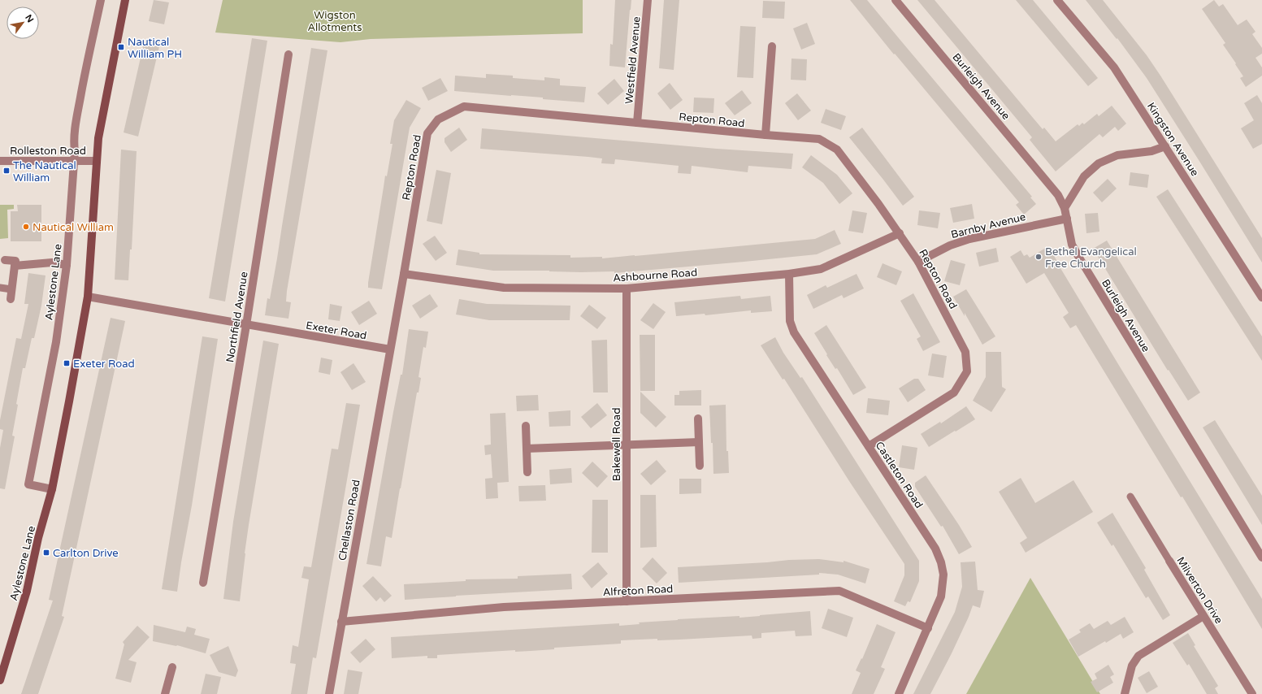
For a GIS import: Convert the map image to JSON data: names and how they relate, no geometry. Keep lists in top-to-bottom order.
{
  "streets": {
    "main road": ["Aylestone Lane"],
    "street": [
      "Westfield Avenue",
      "Burleigh Avenue",
      "Repton Road",
      "Kingston Avenue",
      "Rolleston Road",
      "Barnby Avenue",
      "Ashbourne Road",
      "Northfield Avenue",
      "Exeter Road",
      "Bakewell Road",
      "Castleton Road",
      "Chellaston Road",
      "Alfreton Road",
      "Milverton Drive"
    ]
  },
  "crossings": [
    ["Westfield Avenue", "Repton Road"],
    ["Burleigh Avenue", "Barnby Avenue"],
    ["Repton Road", "Barnby Avenue"],
    ["Repton Road", "Ashbourne Road"],
    ["Repton Road", "Exeter Road"],
    ["Repton Road", "Castleton Road"],
    ["Repton Road", "Chellaston Road"],
    ["Rolleston Road", "Aylestone Lane"],
    ["Ashbourne Road", "Bakewell Road"],
    ["Ashbourne Road", "Castleton Road"],
    ["Aylestone Lane", "Exeter Road"],
    ["Northfield Avenue", "Exeter Road"],
    ["Exeter Road", "Chellaston Road"],
    ["Bakewell Road", "Alfreton Road"],
    ["Castleton Road", "Alfreton Road"],
    ["Chellaston Road", "Alfreton Road"]
  ],
  "parks": ["Wigston Allotments"],
  "places": {
    "transit": [
      "Nautical William PH",
      "The Nautical William",
      "Exeter Road",
      "Carlton Drive"
    ],
    "other": ["Nautical William", "Bethel Evangelical Free Church"]
  },
  "north": "top right"
}
